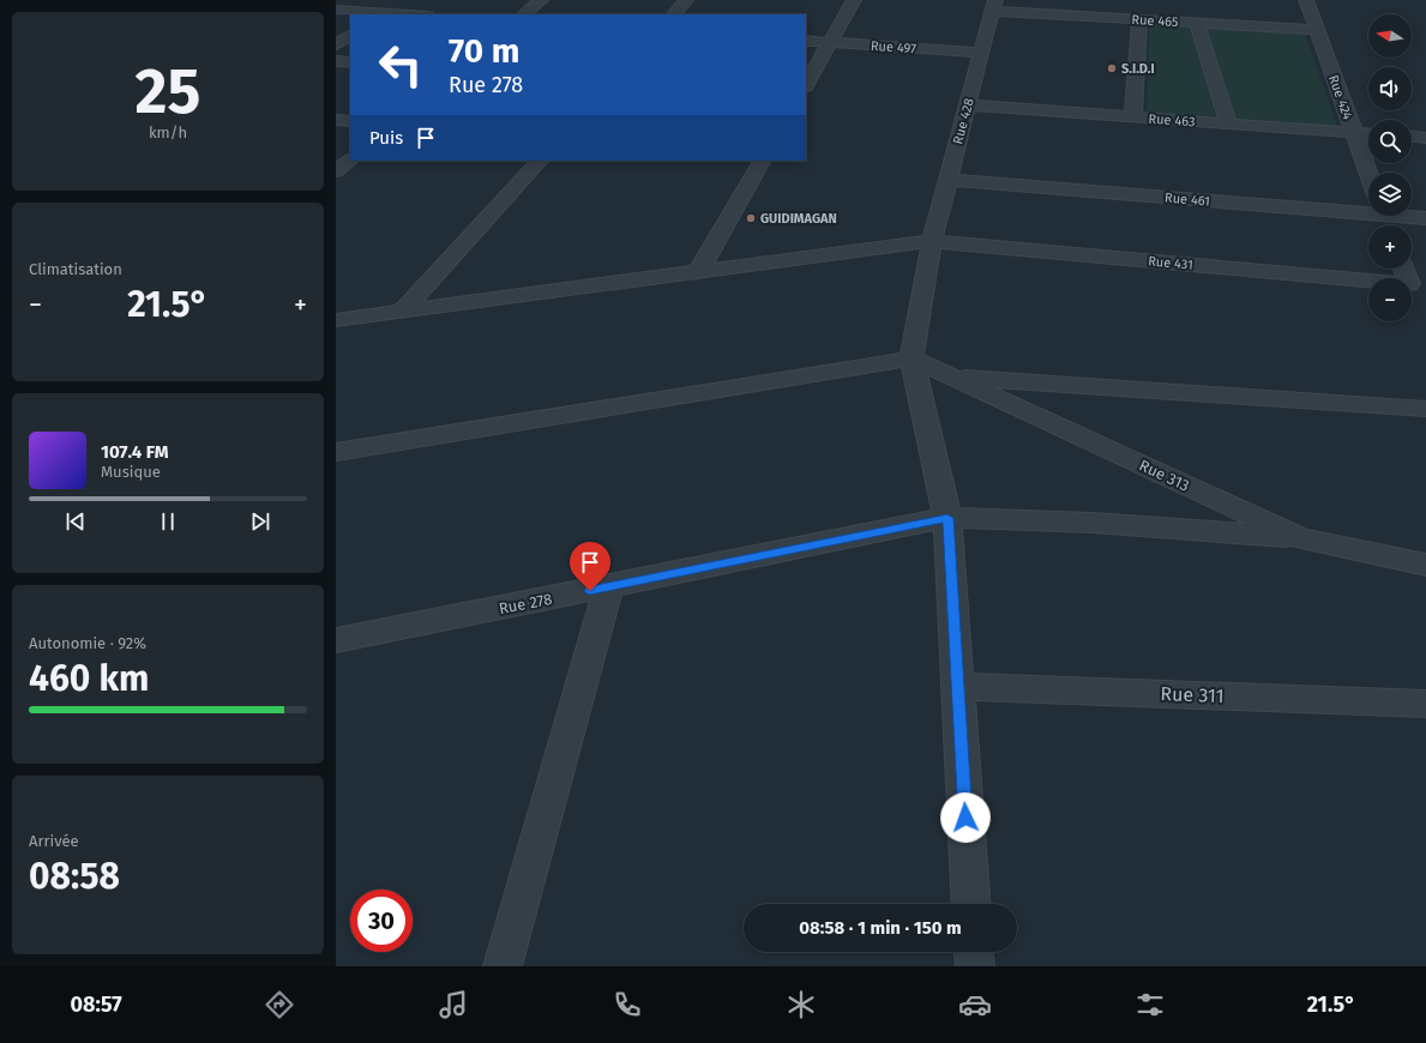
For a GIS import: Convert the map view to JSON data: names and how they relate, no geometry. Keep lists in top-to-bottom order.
{
  "streets": {
    "street": [
      "Rue 465",
      "Rue 497",
      "Rue 424",
      "Rue 463",
      "Rue 428",
      "Rue 461",
      "Rue 431",
      "Rue 313",
      "Rue 278",
      "Rue 311"
    ]
  },
  "crossings": [
    ["Rue 465", "Rue 424"],
    ["Rue 465", "Rue 428"],
    ["Rue 497", "Rue 428"],
    ["Rue 424", "Rue 463"],
    ["Rue 463", "Rue 428"],
    ["Rue 428", "Rue 461"],
    ["Rue 428", "Rue 431"],
    ["Rue 428", "Rue 313"],
    ["Rue 313", "Rue 278"]
  ],
  "places": ["S.I.D.I", "GUIDIMAGAN"],
  "north": "left",
  "page": {
    "tile": [
      ["25", "km/h"],
      "Climatisation",
      ["Autonomie · 92%", "460 km"],
      ["Arrivée", "08:58"]
    ],
    "map_buttons": ["+", "−"],
    "turn": ["70 m", "Rue 278"],
    "then": "Puis",
    "heat": ["−", "21.5°", "+"],
    "song": ["107.4 FM", "Musique"],
    "limit": "30",
    "trip": "08:58 · 1 min · 150 m",
    "tabs": ["08:57", "21.5°"]
  }
}
